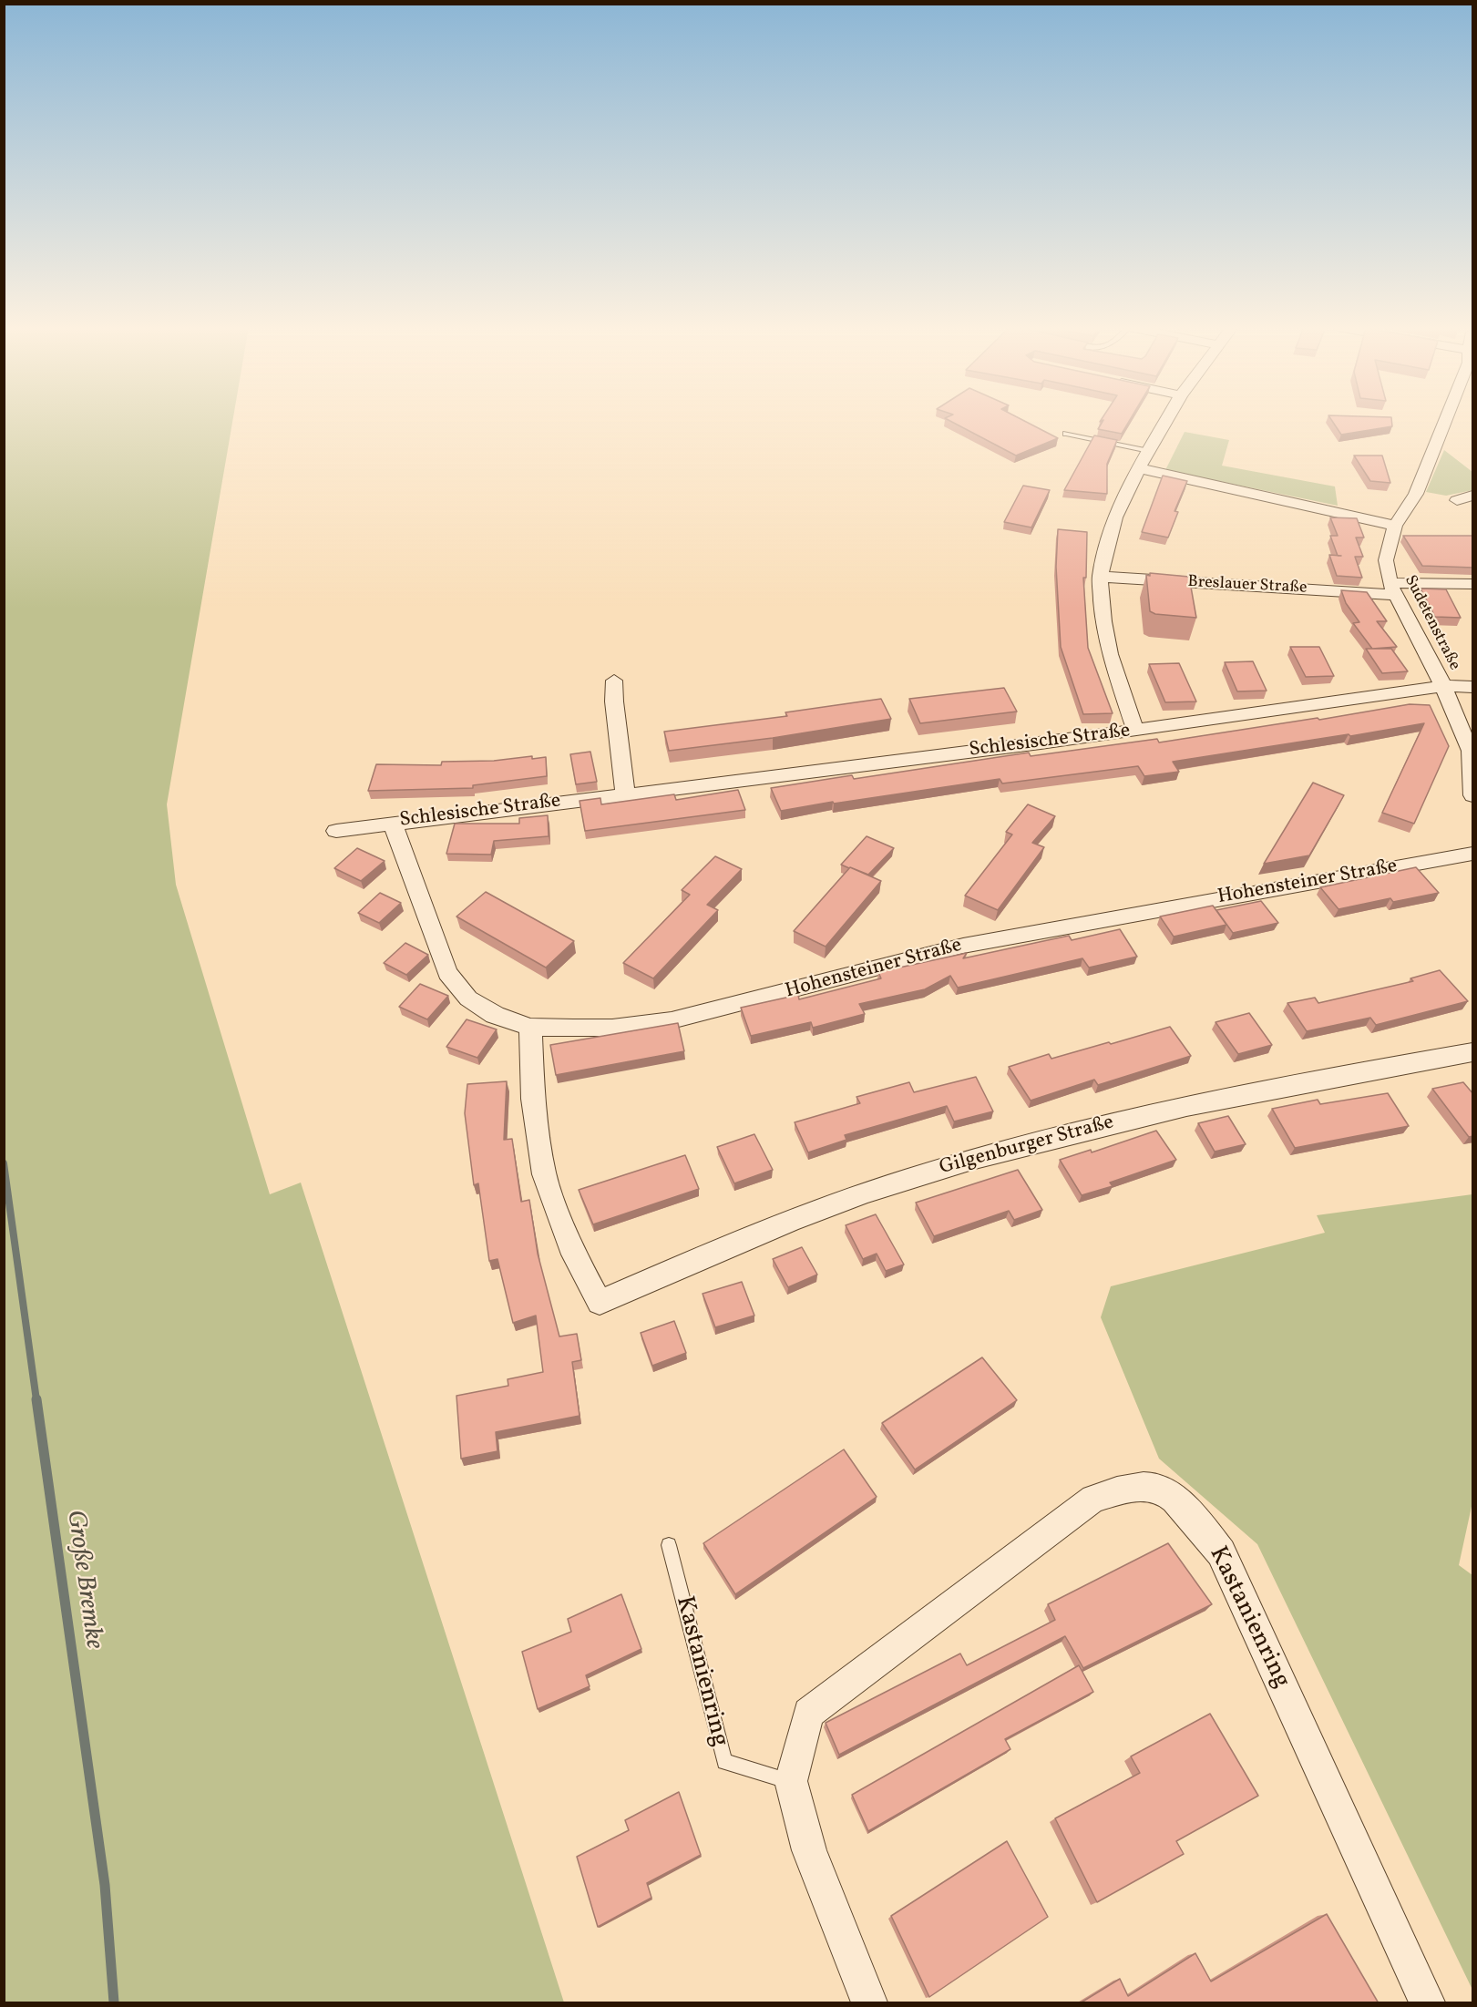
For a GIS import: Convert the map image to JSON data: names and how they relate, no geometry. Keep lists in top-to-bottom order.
{
  "streets": {
    "street": [
      "Breslauer Straße",
      "Sudetenstraße",
      "Schlesische Straße",
      "Hohensteiner Straße",
      "Gilgenburger Straße",
      "Kastanienring"
    ]
  },
  "crossings": [
    ["Breslauer Straße", "Sudetenstraße"],
    ["Sudetenstraße", "Schlesische Straße"],
    ["Schlesische Straße", "Hohensteiner Straße"],
    ["Hohensteiner Straße", "Gilgenburger Straße"]
  ],
  "water": ["Große Bremke"]
}
